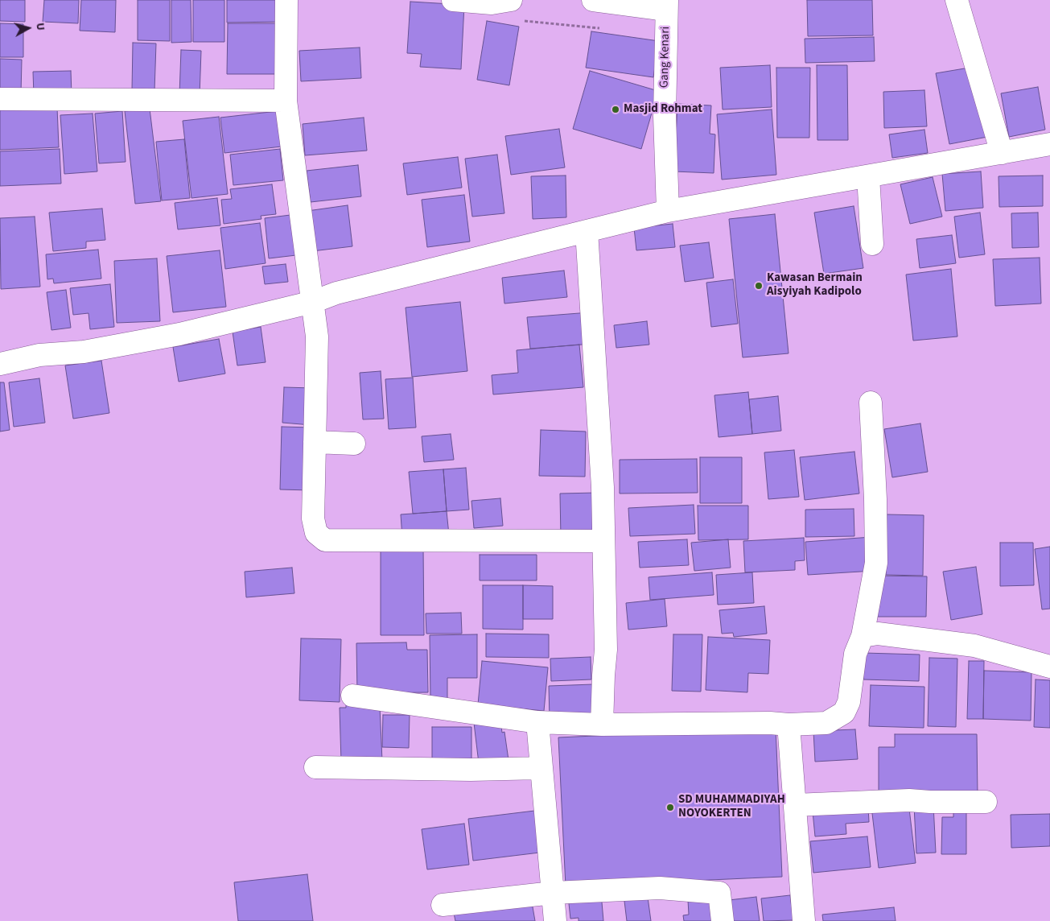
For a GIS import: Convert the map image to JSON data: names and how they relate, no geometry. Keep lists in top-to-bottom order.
{
  "streets": {
    "street": ["Gang Kenari"]
  },
  "places": ["Masjid Rohmat", "Kawasan Bermain Aisyiyah Kadipolo", "SD MUHAMMADIYAH NOYOKERTEN"],
  "north": "right"
}
